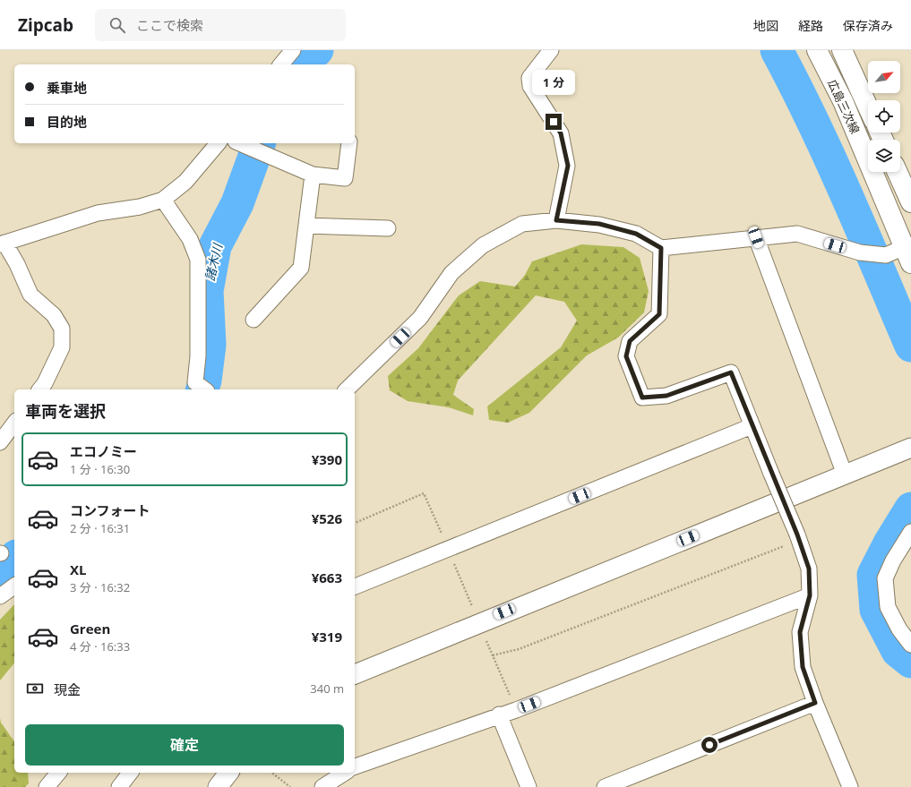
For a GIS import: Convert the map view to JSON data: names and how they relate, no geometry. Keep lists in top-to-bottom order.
{
  "streets": {
    "main road": ["広島三次線"]
  },
  "water": ["諸木川"],
  "north": "top right",
  "page": {
    "header": "Zipcab",
    "search": "ここで検索",
    "nav": ["地図", "経路", "保存済み"],
    "banner": ["乗車地", "目的地"],
    "bubble": "1 分",
    "heading": "車両を選択",
    "list": [
      {
        "name": "エコノミー",
        "note": "1 分 · 16:30",
        "value": "¥390"
      },
      {
        "name": "コンフォート",
        "note": "2 分 · 16:31",
        "value": "¥526"
      },
      {
        "name": "XL",
        "note": "3 分 · 16:32",
        "value": "¥663"
      },
      {
        "name": "Green",
        "note": "4 分 · 16:33",
        "value": "¥319"
      }
    ],
    "pay": ["現金", "340 m"],
    "buttons": "確定"
  }
}
